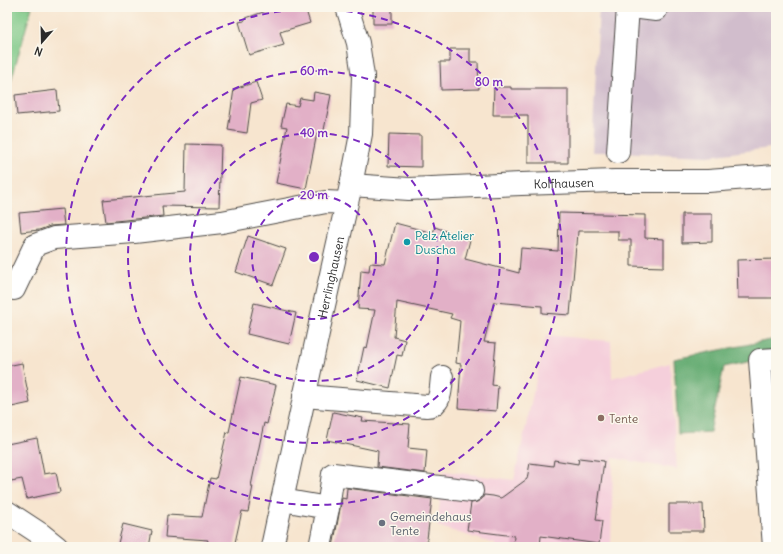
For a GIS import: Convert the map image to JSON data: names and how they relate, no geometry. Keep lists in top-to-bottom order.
{
  "streets": {
    "street": ["Kolfhausen", "Herrlinghausen"]
  },
  "crossings": [
    ["Kolfhausen", "Herrlinghausen"]
  ],
  "places": ["Pelz Atelier Duscha", "Tente", "Gemeindehaus Tente"],
  "north": "bottom",
  "rings": [
    "60 m",
    "80 m",
    "40 m",
    "20 m"
  ]
}
